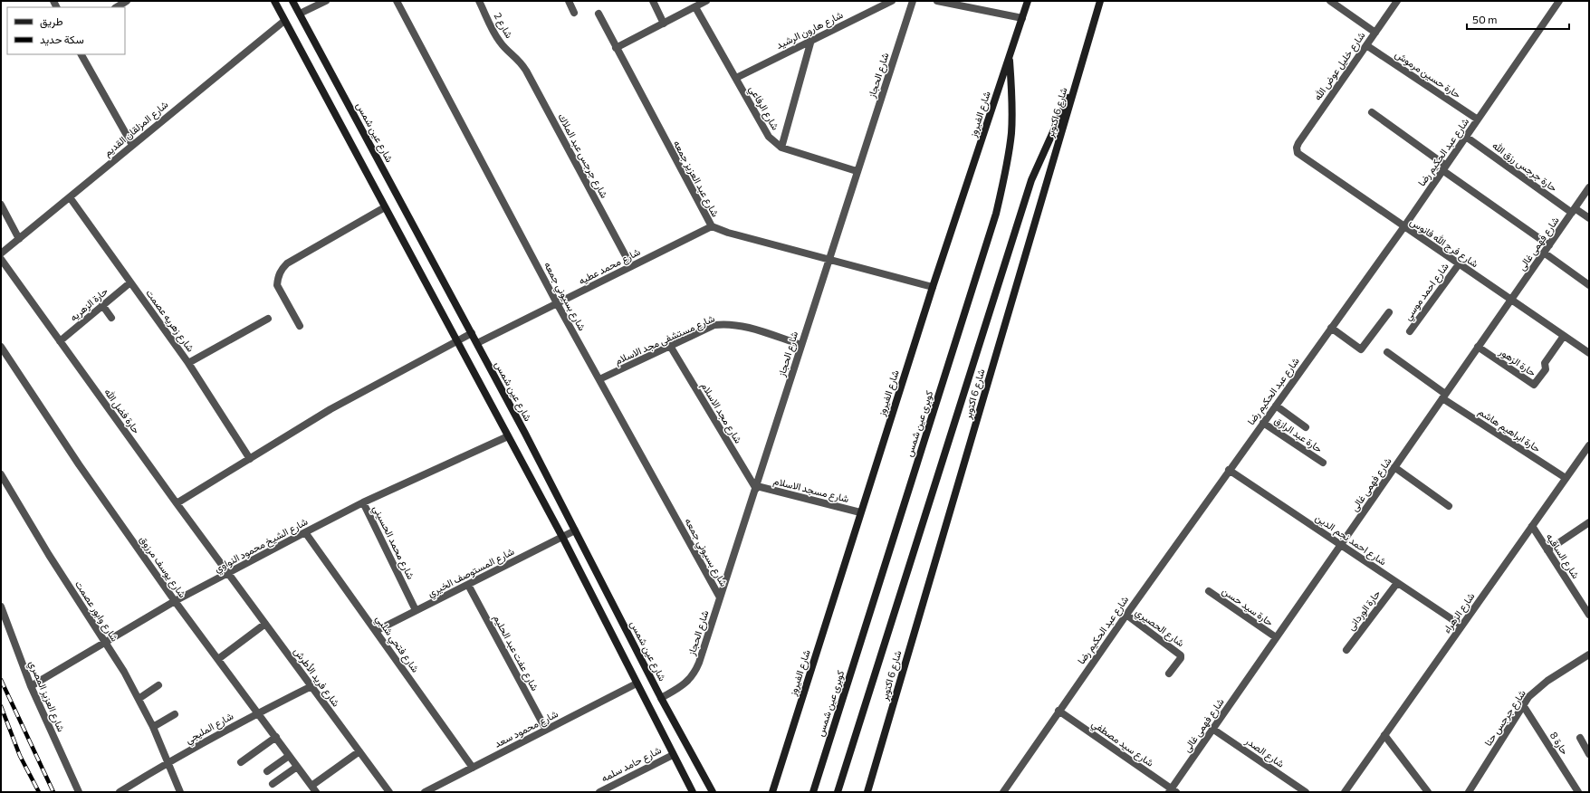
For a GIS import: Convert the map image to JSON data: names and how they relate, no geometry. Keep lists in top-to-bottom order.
{
  "streets": {
    "main road": [
      "شارع 6 اكتوبر",
      "شارع الفيروز",
      "شارع عين شمس",
      "كوبرى عين شمس"
    ],
    "street": [
      "شارع 2",
      "شارع هارون الرشيد",
      "شارع خليل عوض الله",
      "حارة حسين مرموش",
      "شارع الحجاز",
      "شارع الرفاعي",
      "شارع المزلقان القديم",
      "شارع عبد الحكيم رضا",
      "شارع جرجس عبد الملاك",
      "حارة جرجس رزق الله",
      "شارع عبد العزيز جمعه",
      "شارع فرج الله فانوس",
      "شارع فهمى غالى",
      "شارع محمد عطيه",
      "شارع احمد موسي",
      "شارع بسيوني جمعه",
      "حارة الزهريه",
      "شارع زهريه عصمت",
      "شارع مستشفى مجد الاسلام",
      "حارة الزهور",
      "حارة فضل الله",
      "شارع مجد الاسلام",
      "حارة ابراهيم هاشم",
      "حارة عبد الرازق",
      "شارع مسجد الاسلام",
      "شارع احمد نجم الدين",
      "شارع محمد الحسيني",
      "شارع الشيخ محمود النواوي",
      "شارع الساقيه",
      "شارع يوسف مرزوق",
      "شارع المستوصف الخيري",
      "حارة سيد حسن",
      "حارة الوردانى",
      "شارع وابور عصمت",
      "شارع الزهراء",
      "شارع الحصيري",
      "شارع فتحي شلبي",
      "شارع عفت عبد الحليم",
      "شارع فريد الأطرش",
      "شارع العزيز المصري",
      "شارع جرجس حنا",
      "شارع المليجي",
      "شارع محمود سعد",
      "شارع سيد مصطفي",
      "حارة 8",
      "شارع الصدر",
      "شارع حامد سلمه"
    ]
  },
  "crossings": [
    ["شارع 2", "شارع جرجس عبد الملاك"],
    ["شارع هارون الرشيد", "شارع الرفاعي"],
    ["شارع خليل عوض الله", "حارة حسين مرموش"],
    ["شارع خليل عوض الله", "شارع فرج الله فانوس"],
    ["حارة حسين مرموش", "شارع عبد الحكيم رضا"],
    ["شارع الحجاز", "شارع الرفاعي"],
    ["شارع الحجاز", "شارع عين شمس"],
    ["شارع الحجاز", "شارع عبد العزيز جمعه"],
    ["شارع الحجاز", "شارع بسيوني جمعه"],
    ["شارع الحجاز", "شارع مستشفى مجد الاسلام"],
    ["شارع الحجاز", "شارع مجد الاسلام"],
    ["شارع الحجاز", "شارع مسجد الاسلام"],
    ["شارع الفيروز", "شارع عبد العزيز جمعه"],
    ["شارع الفيروز", "كوبرى عين شمس"],
    ["شارع الفيروز", "شارع مسجد الاسلام"],
    ["شارع المزلقان القديم", "شارع زهريه عصمت"],
    ["شارع عين شمس", "شارع محمد عطيه"],
    ["شارع عين شمس", "شارع المستوصف الخيري"],
    ["شارع عبد الحكيم رضا", "حارة جرجس رزق الله"],
    ["شارع عبد الحكيم رضا", "شارع فرج الله فانوس"],
    ["شارع عبد الحكيم رضا", "حارة عبد الرازق"],
    ["شارع عبد الحكيم رضا", "شارع احمد نجم الدين"],
    ["شارع عبد الحكيم رضا", "شارع الحصيري"],
    ["شارع عبد الحكيم رضا", "شارع سيد مصطفي"],
    ["شارع جرجس عبد الملاك", "شارع محمد عطيه"],
    ["حارة جرجس رزق الله", "شارع فهمى غالى"],
    ["شارع عبد العزيز جمعه", "شارع محمد عطيه"],
    ["شارع فرج الله فانوس", "شارع فهمى غالى"],
    ["شارع فرج الله فانوس", "شارع احمد موسي"],
    ["شارع فرج الله فانوس", "حارة الزهور"],
    ["شارع فهمى غالى", "حارة الزهور"],
    ["شارع فهمى غالى", "حارة ابراهيم هاشم"],
    ["شارع فهمى غالى", "شارع احمد نجم الدين"],
    ["شارع فهمى غالى", "حارة سيد حسن"],
    ["شارع فهمى غالى", "شارع سيد مصطفي"],
    ["شارع فهمى غالى", "شارع الصدر"],
    ["شارع محمد عطيه", "شارع بسيوني جمعه"],
    ["شارع بسيوني جمعه", "شارع مستشفى مجد الاسلام"],
    ["حارة الزهريه", "شارع زهريه عصمت"],
    ["حارة الزهريه", "حارة فضل الله"],
    ["شارع مستشفى مجد الاسلام", "شارع مجد الاسلام"],
    ["حارة فضل الله", "شارع الشيخ محمود النواوي"],
    ["حارة فضل الله", "شارع فريد الأطرش"],
    ["شارع مجد الاسلام", "شارع مسجد الاسلام"],
    ["حارة ابراهيم هاشم", "شارع الزهراء"],
    ["شارع احمد نجم الدين", "حارة الوردانى"],
    ["شارع احمد نجم الدين", "شارع الزهراء"],
    ["شارع محمد الحسيني", "شارع الشيخ محمود النواوي"],
    ["شارع محمد الحسيني", "شارع المستوصف الخيري"],
    ["شارع الشيخ محمود النواوي", "شارع يوسف مرزوق"],
    ["شارع الشيخ محمود النواوي", "شارع وابور عصمت"],
    ["شارع الشيخ محمود النواوي", "شارع فتحي شلبي"],
    ["شارع الشيخ محمود النواوي", "شارع فريد الأطرش"],
    ["شارع الشيخ محمود النواوي", "شارع العزيز المصري"],
    ["شارع الساقيه", "شارع الزهراء"],
    ["شارع يوسف مرزوق", "شارع المليجي"],
    ["شارع المستوصف الخيري", "شارع فتحي شلبي"],
    ["شارع المستوصف الخيري", "شارع عفت عبد الحليم"],
    ["شارع وابور عصمت", "شارع المليجي"],
    ["شارع فتحي شلبي", "شارع محمود سعد"],
    ["شارع عفت عبد الحليم", "شارع محمود سعد"],
    ["شارع فريد الأطرش", "شارع المليجي"],
    ["شارع جرجس حنا", "حارة 8"]
  ],
  "legend": ["طريق", "سكة حديد"],
  "scale_bar": "50 m"
}
